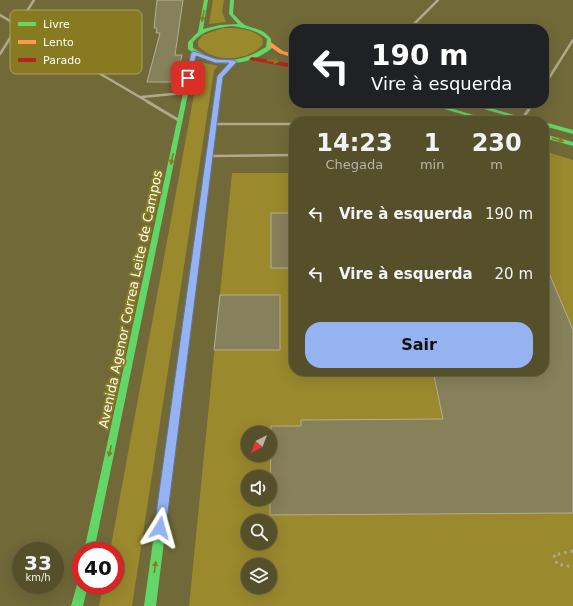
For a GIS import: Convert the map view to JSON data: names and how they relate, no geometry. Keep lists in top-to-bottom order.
{
  "streets": {
    "street": ["Avenida Agenor Correa Leite de Campos"]
  },
  "legend": ["Livre", "Lento", "Parado"],
  "north": "bottom left",
  "page": {
    "turn": ["190 m", "Vire à esquerda"],
    "eta": [
      "14:23",
      "Chegada",
      "1",
      "min",
      "230",
      "m"
    ],
    "list": [
      {
        "name": "Vire à esquerda",
        "value": "190 m"
      },
      {
        "name": "Vire à esquerda",
        "value": "20 m"
      }
    ],
    "buttons": "Sair",
    "speed": "33 km/h",
    "limit": "40"
  }
}
